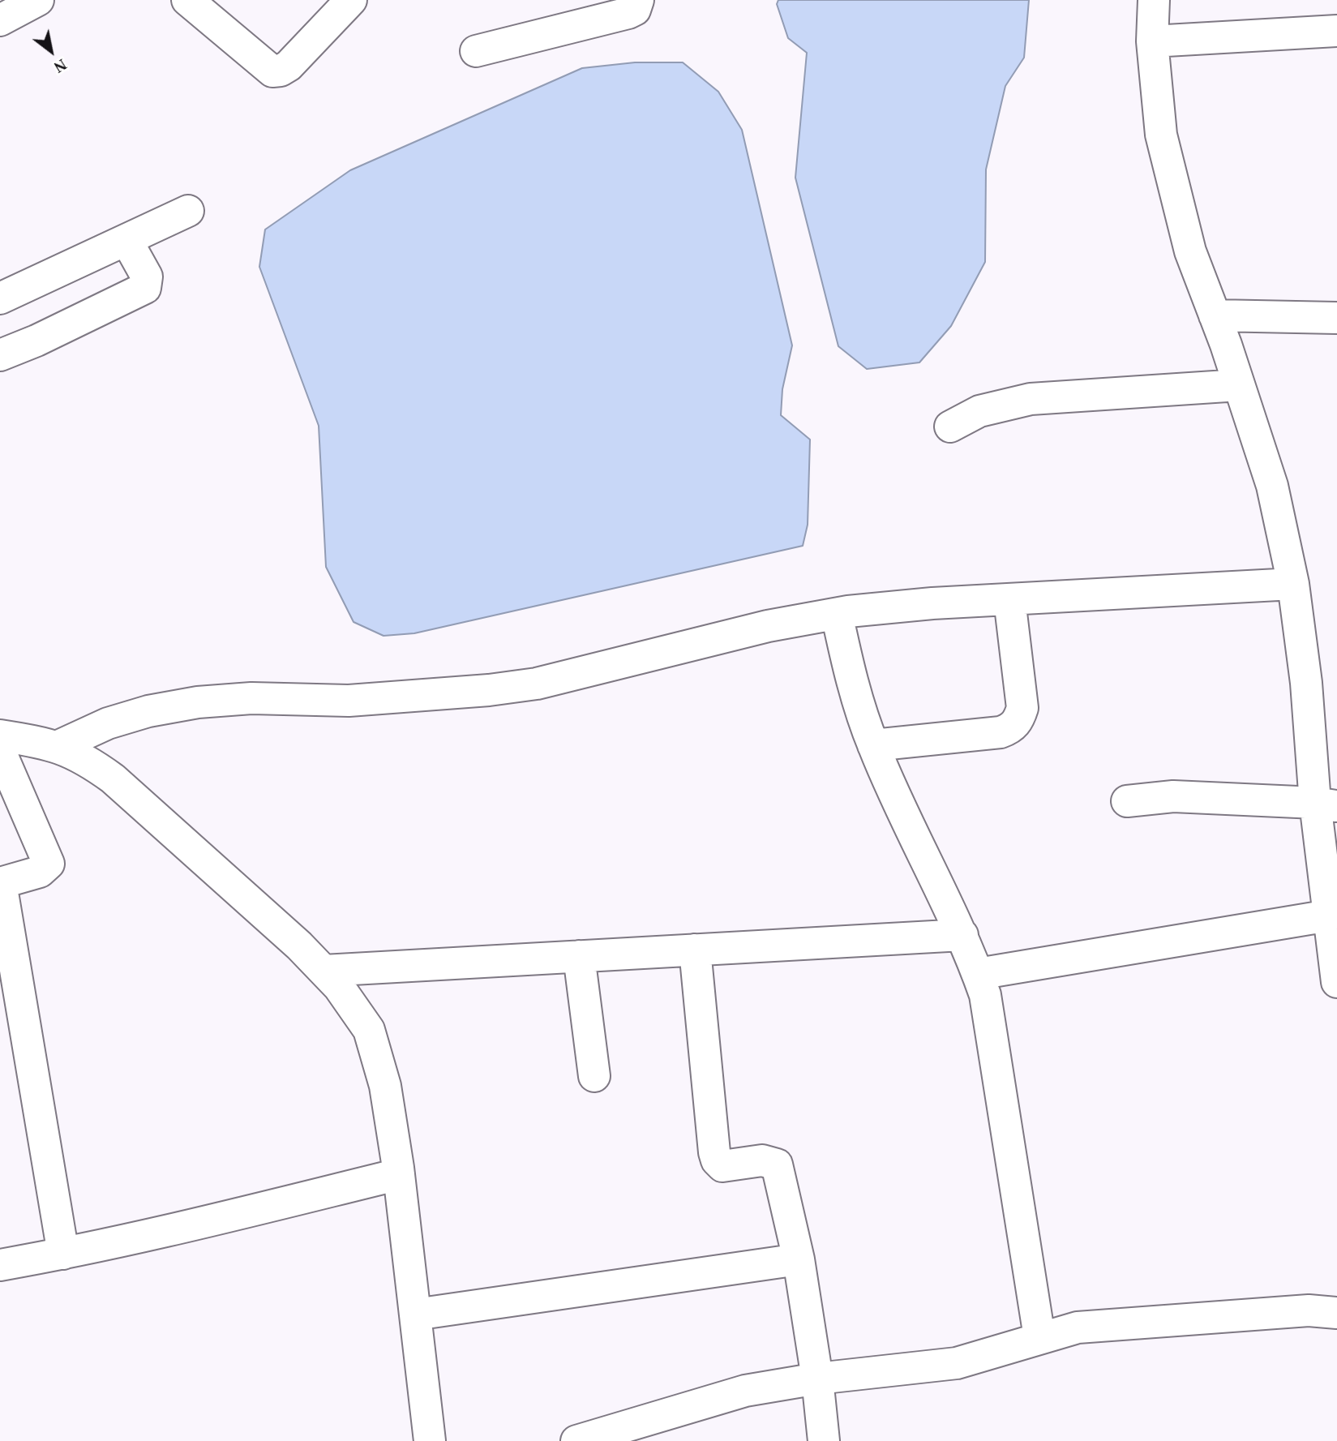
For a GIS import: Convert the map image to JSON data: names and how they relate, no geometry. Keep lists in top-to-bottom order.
{
  "north": "bottom right"
}
